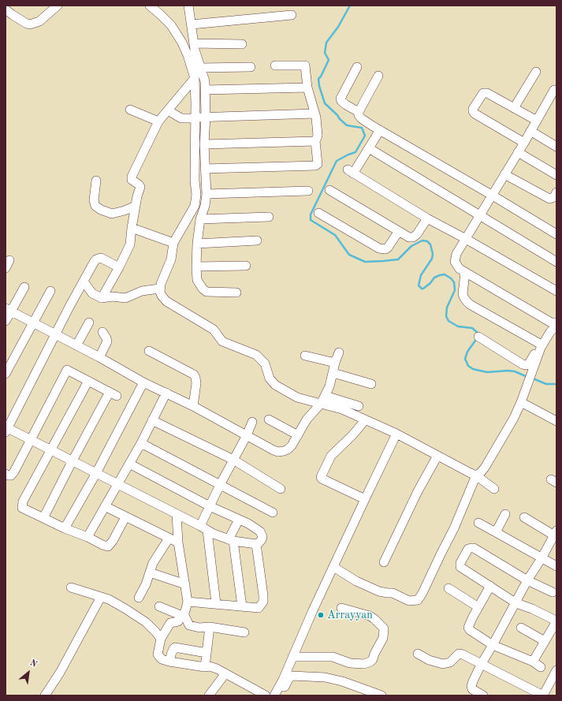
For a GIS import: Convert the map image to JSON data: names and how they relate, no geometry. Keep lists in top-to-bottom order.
{
  "places": ["Arrayyan"],
  "north": "top right"
}
